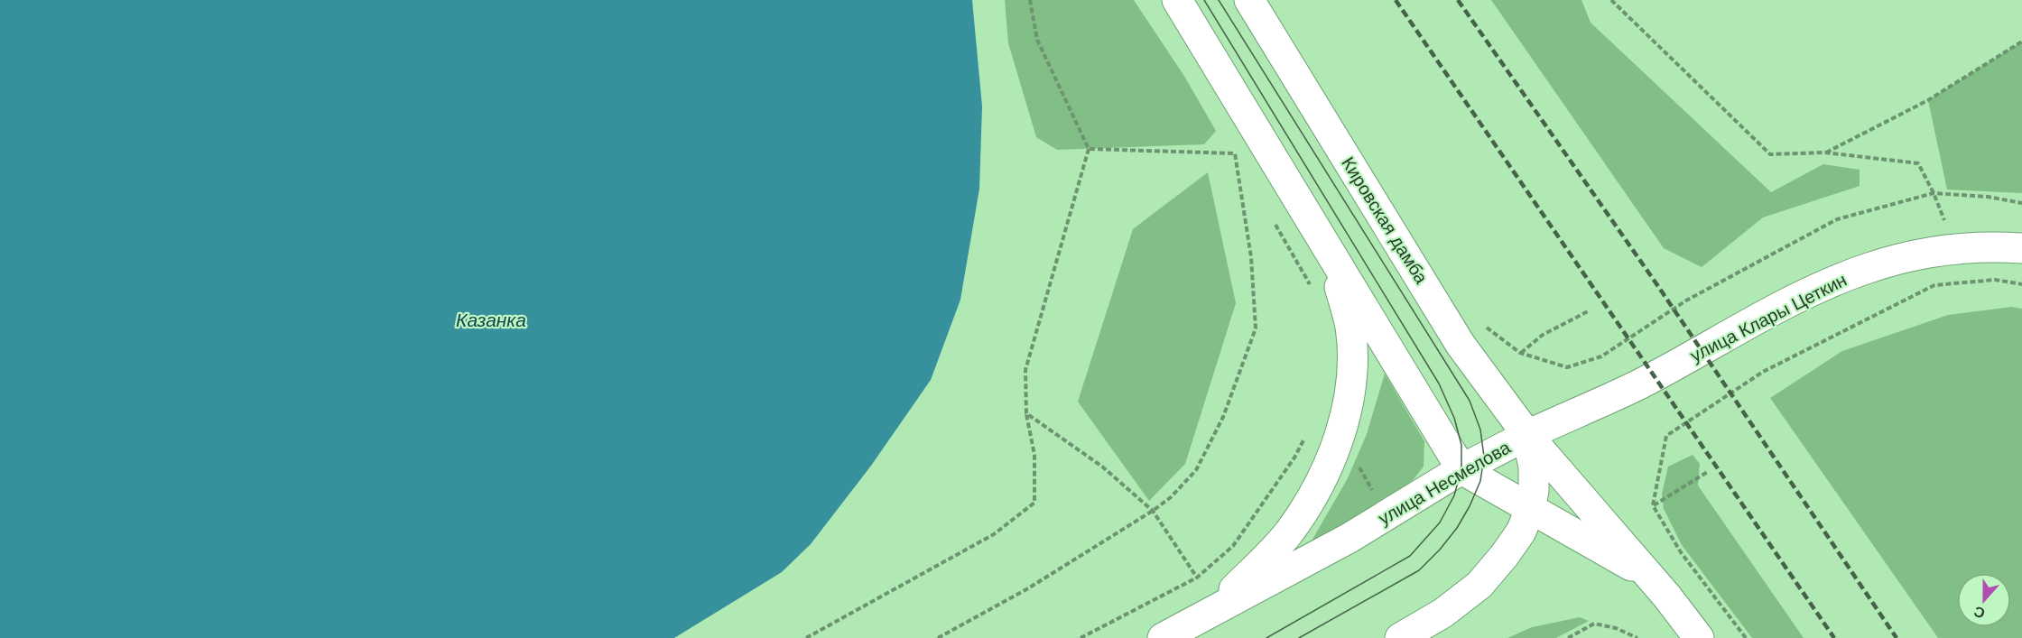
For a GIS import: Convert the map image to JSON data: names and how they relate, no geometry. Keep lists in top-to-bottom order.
{
  "streets": {
    "main road": ["Кировская дамба", "улица Клары Цеткин", "улица Несмелова"]
  },
  "crossings": [
    ["Кировская дамба", "улица Клары Цеткин"],
    ["Кировская дамба", "улица Несмелова"],
    ["улица Клары Цеткин", "улица Несмелова"]
  ],
  "water": ["Казанка"],
  "north": "bottom"
}
